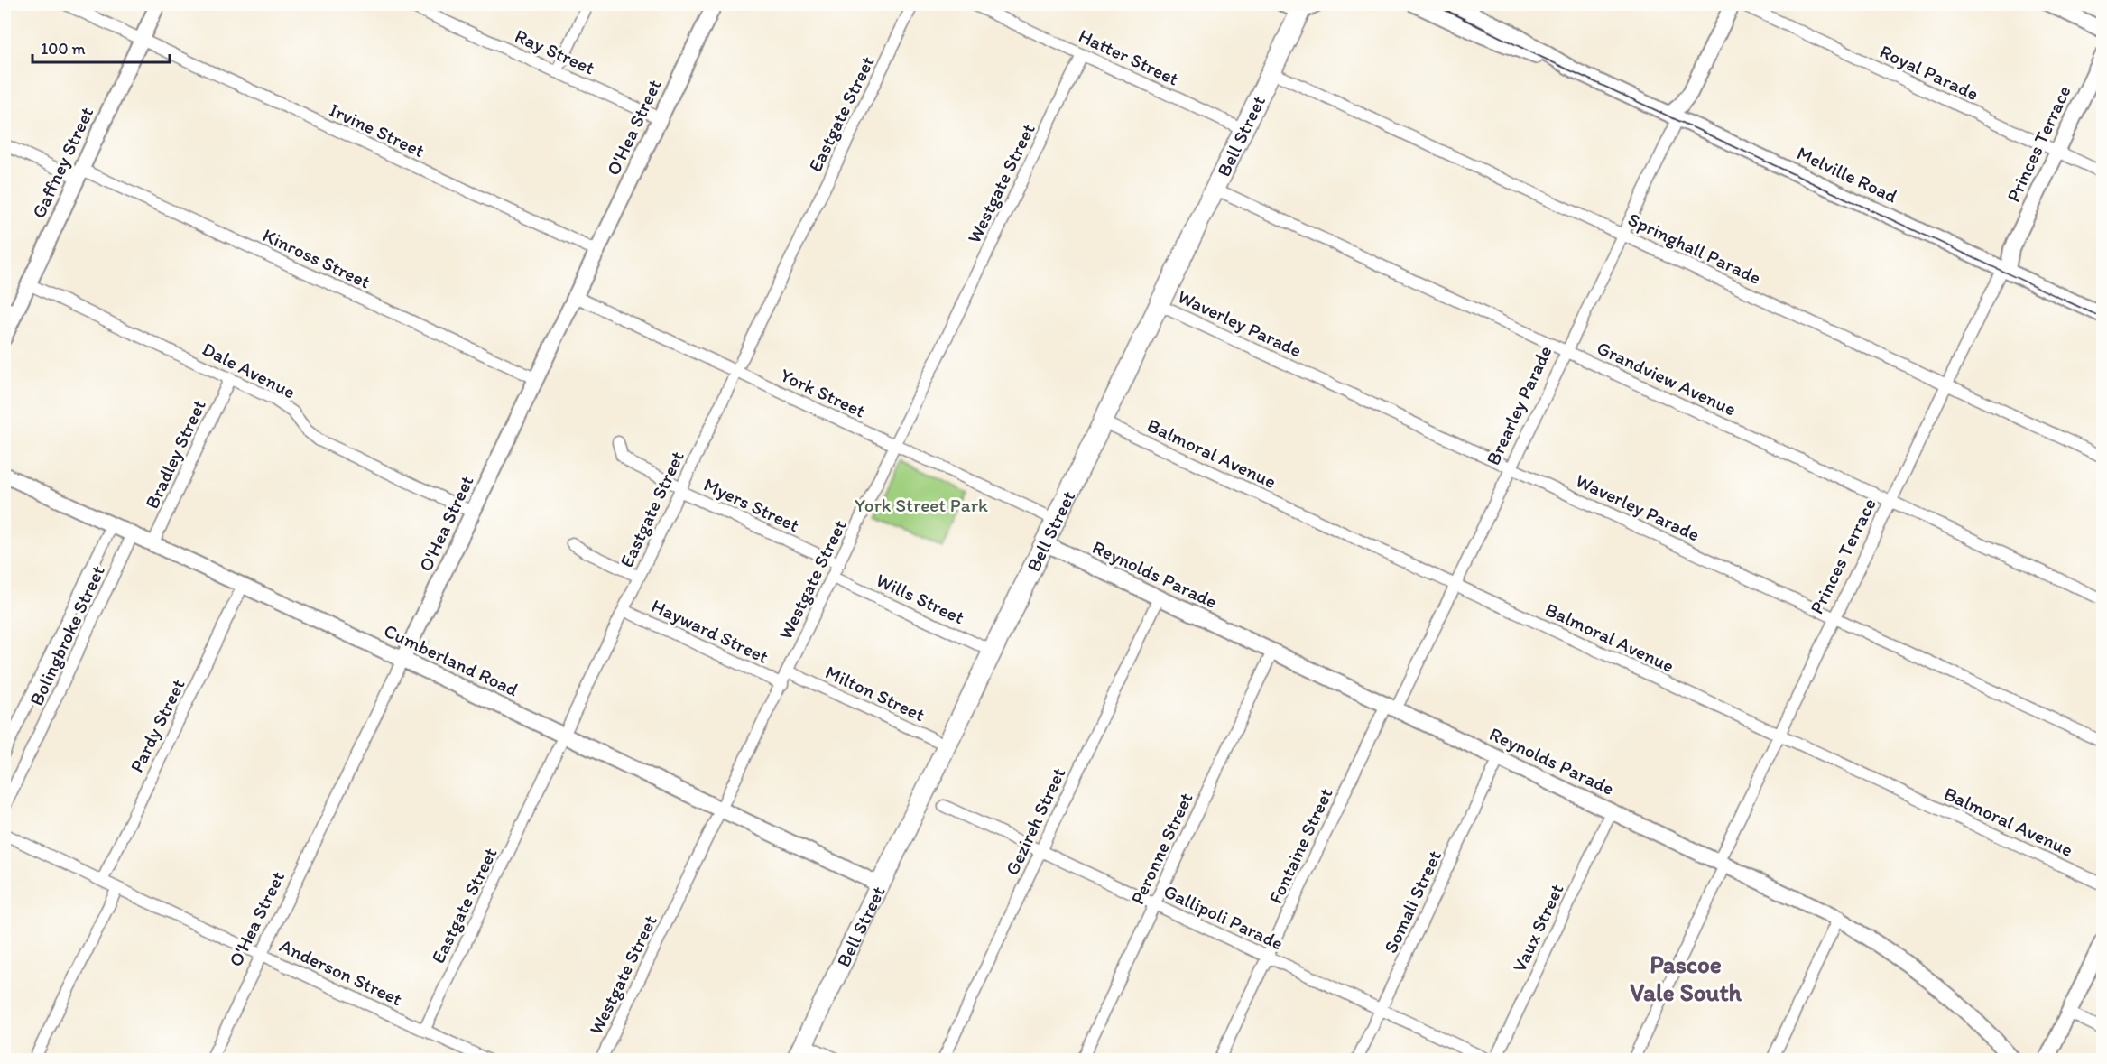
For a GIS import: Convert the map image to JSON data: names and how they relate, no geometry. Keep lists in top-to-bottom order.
{
  "streets": {
    "highway": ["Bell Street"],
    "street": [
      "Ray Street",
      "Hatter Street",
      "Royal Parade",
      "Eastgate Street",
      "O'Hea Street",
      "Irvine Street",
      "Princes Terrace",
      "Gaffney Street",
      "Melville Road",
      "Westgate Street",
      "Springhall Parade",
      "Kinross Street",
      "Waverley Parade",
      "Dale Avenue",
      "Grandview Avenue",
      "York Street",
      "Brearley Parade",
      "Balmoral Avenue",
      "Bradley Street",
      "Myers Street",
      "Reynolds Parade",
      "Wills Street",
      "Hayward Street",
      "Bolingbroke Street",
      "Cumberland Road",
      "Milton Street",
      "Pardy Street",
      "Gezireh Street",
      "Fontaine Street",
      "Peronne Street",
      "Somali Street",
      "Gallipoli Parade",
      "Vaux Street",
      "Anderson Street"
    ]
  },
  "crossings": [
    ["Ray Street", "O'Hea Street"],
    ["Hatter Street", "Bell Street"],
    ["Hatter Street", "Westgate Street"],
    ["Royal Parade", "Princes Terrace"],
    ["Eastgate Street", "York Street"],
    ["Eastgate Street", "Myers Street"],
    ["Eastgate Street", "Hayward Street"],
    ["Eastgate Street", "Cumberland Road"],
    ["Eastgate Street", "Anderson Street"],
    ["O'Hea Street", "Irvine Street"],
    ["O'Hea Street", "Kinross Street"],
    ["O'Hea Street", "Dale Avenue"],
    ["O'Hea Street", "York Street"],
    ["O'Hea Street", "Cumberland Road"],
    ["O'Hea Street", "Anderson Street"],
    ["Irvine Street", "Gaffney Street"],
    ["Bell Street", "Springhall Parade"],
    ["Bell Street", "Waverley Parade"],
    ["Bell Street", "Grandview Avenue"],
    ["Bell Street", "York Street"],
    ["Bell Street", "Balmoral Avenue"],
    ["Bell Street", "Reynolds Parade"],
    ["Bell Street", "Wills Street"],
    ["Bell Street", "Cumberland Road"],
    ["Bell Street", "Milton Street"],
    ["Princes Terrace", "Melville Road"],
    ["Princes Terrace", "Springhall Parade"],
    ["Princes Terrace", "Waverley Parade"],
    ["Princes Terrace", "Grandview Avenue"],
    ["Princes Terrace", "Balmoral Avenue"],
    ["Princes Terrace", "Reynolds Parade"],
    ["Gaffney Street", "Kinross Street"],
    ["Gaffney Street", "Dale Avenue"],
    ["Melville Road", "Brearley Parade"],
    ["Westgate Street", "York Street"],
    ["Westgate Street", "Myers Street"],
    ["Westgate Street", "Wills Street"],
    ["Westgate Street", "Hayward Street"],
    ["Westgate Street", "Cumberland Road"],
    ["Westgate Street", "Milton Street"],
    ["Springhall Parade", "Brearley Parade"],
    ["Waverley Parade", "Brearley Parade"],
    ["Dale Avenue", "Bradley Street"],
    ["Grandview Avenue", "Brearley Parade"],
    ["Brearley Parade", "Balmoral Avenue"],
    ["Brearley Parade", "Reynolds Parade"],
    ["Brearley Parade", "Fontaine Street"],
    ["Bradley Street", "Cumberland Road"],
    ["Reynolds Parade", "Gezireh Street"],
    ["Reynolds Parade", "Fontaine Street"],
    ["Reynolds Parade", "Peronne Street"],
    ["Reynolds Parade", "Somali Street"],
    ["Reynolds Parade", "Vaux Street"],
    ["Bolingbroke Street", "Cumberland Road"],
    ["Cumberland Road", "Pardy Street"],
    ["Pardy Street", "Anderson Street"],
    ["Gezireh Street", "Gallipoli Parade"],
    ["Fontaine Street", "Gallipoli Parade"],
    ["Peronne Street", "Gallipoli Parade"],
    ["Somali Street", "Gallipoli Parade"]
  ],
  "districts": ["Pascoe Vale South"],
  "parks": ["York Street Park"],
  "scale_bar": "100 m"
}
